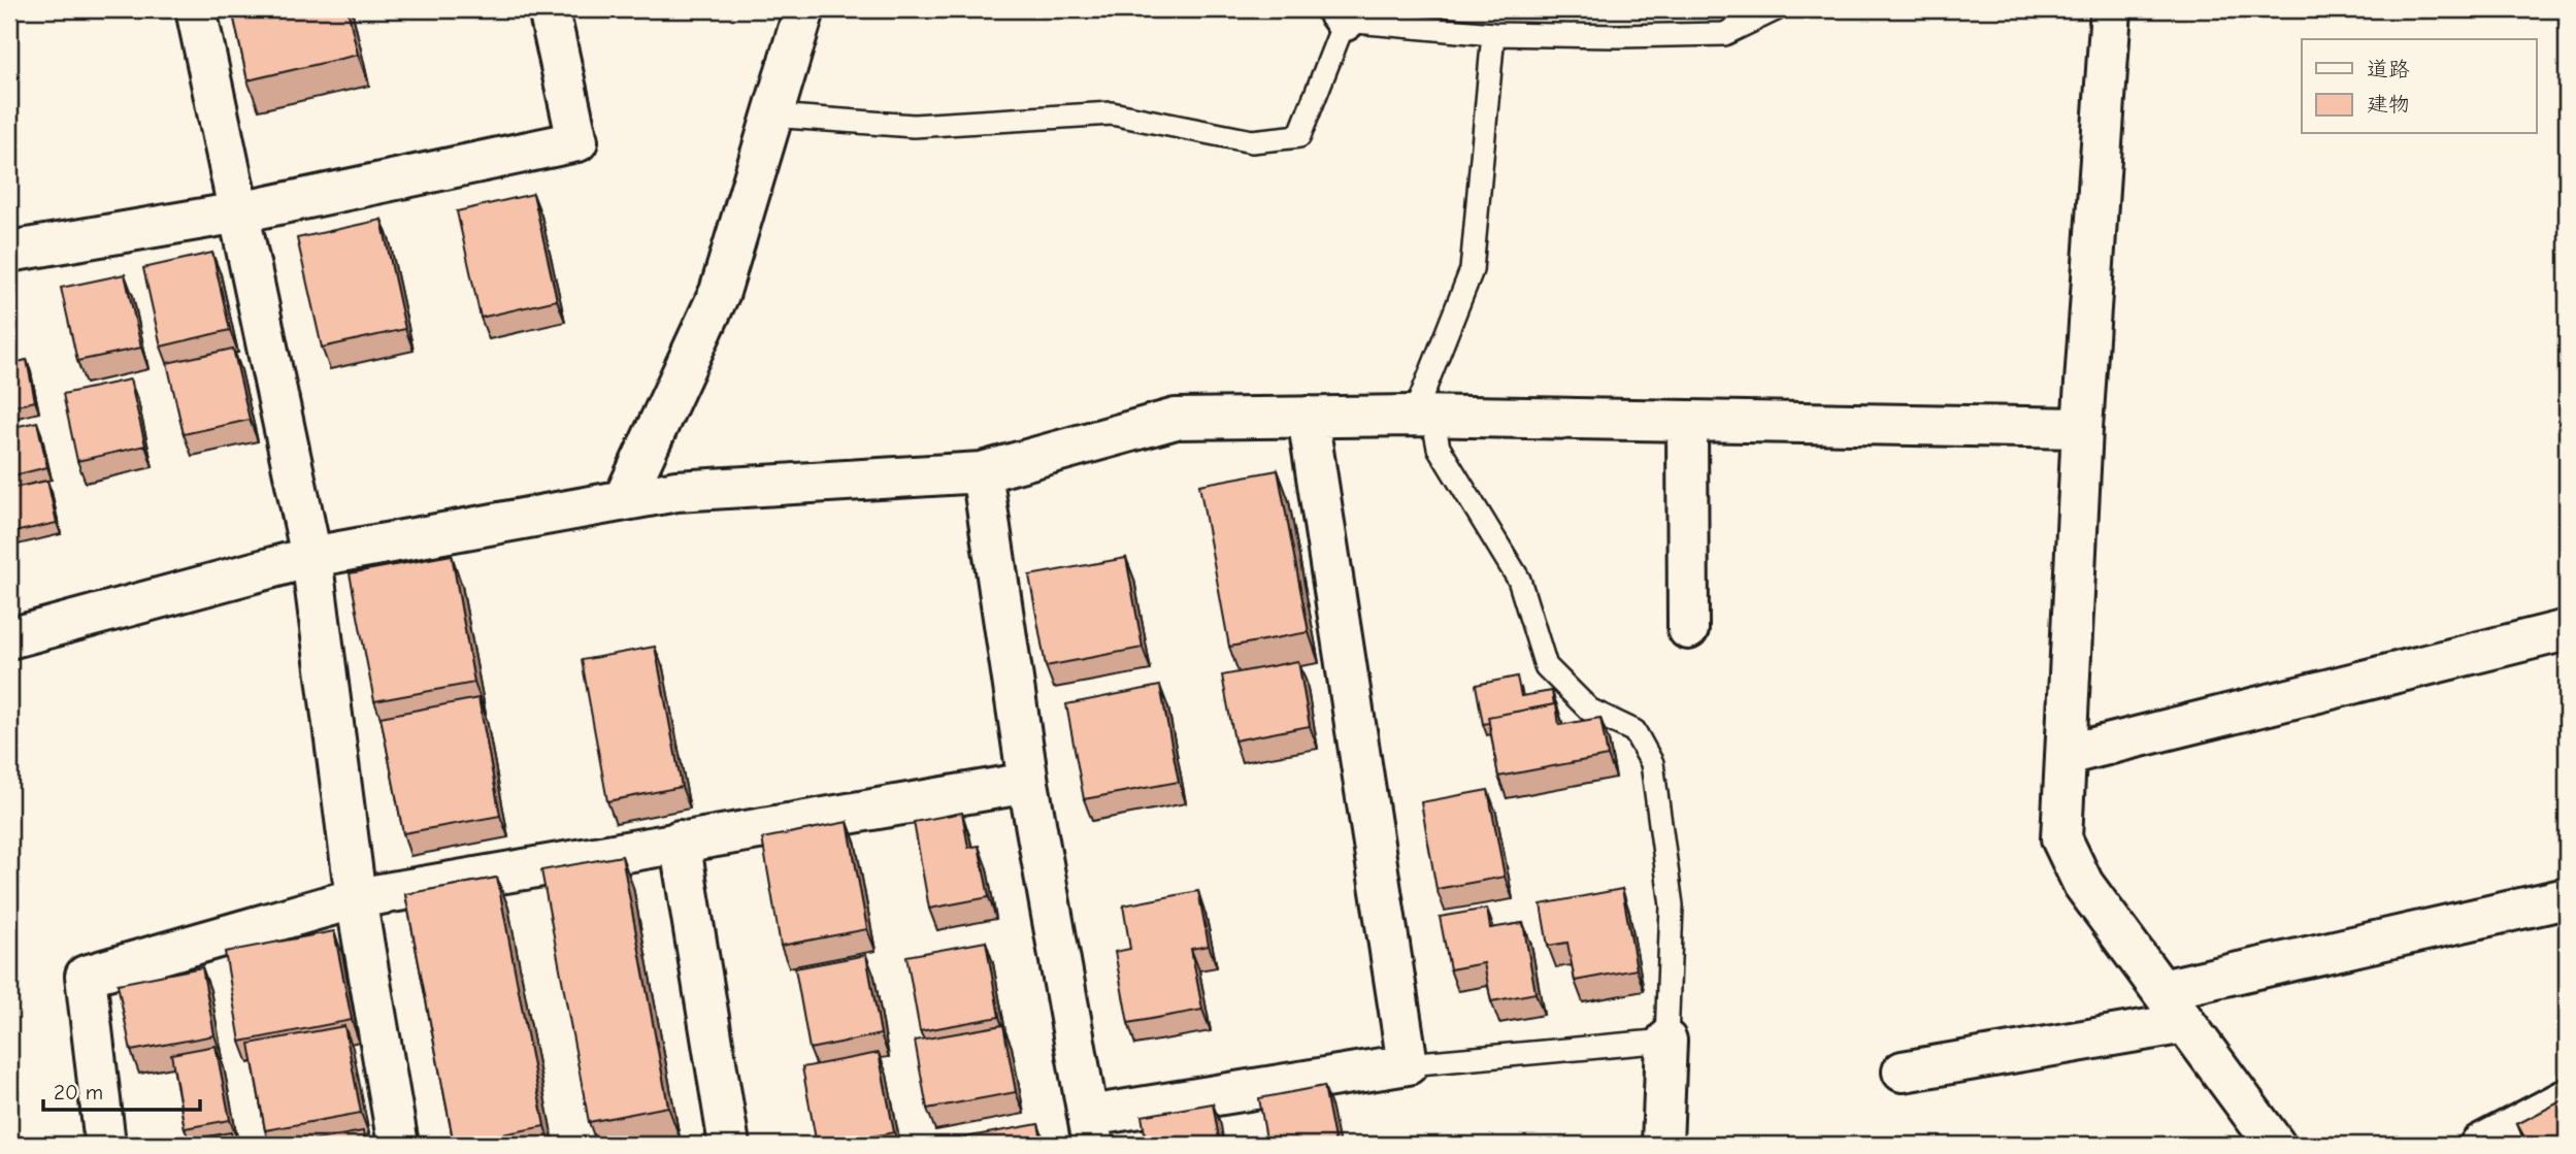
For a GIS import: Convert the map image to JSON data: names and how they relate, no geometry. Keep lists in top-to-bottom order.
{
  "legend": ["道路", "建物"],
  "scale_bar": "20 m"
}
